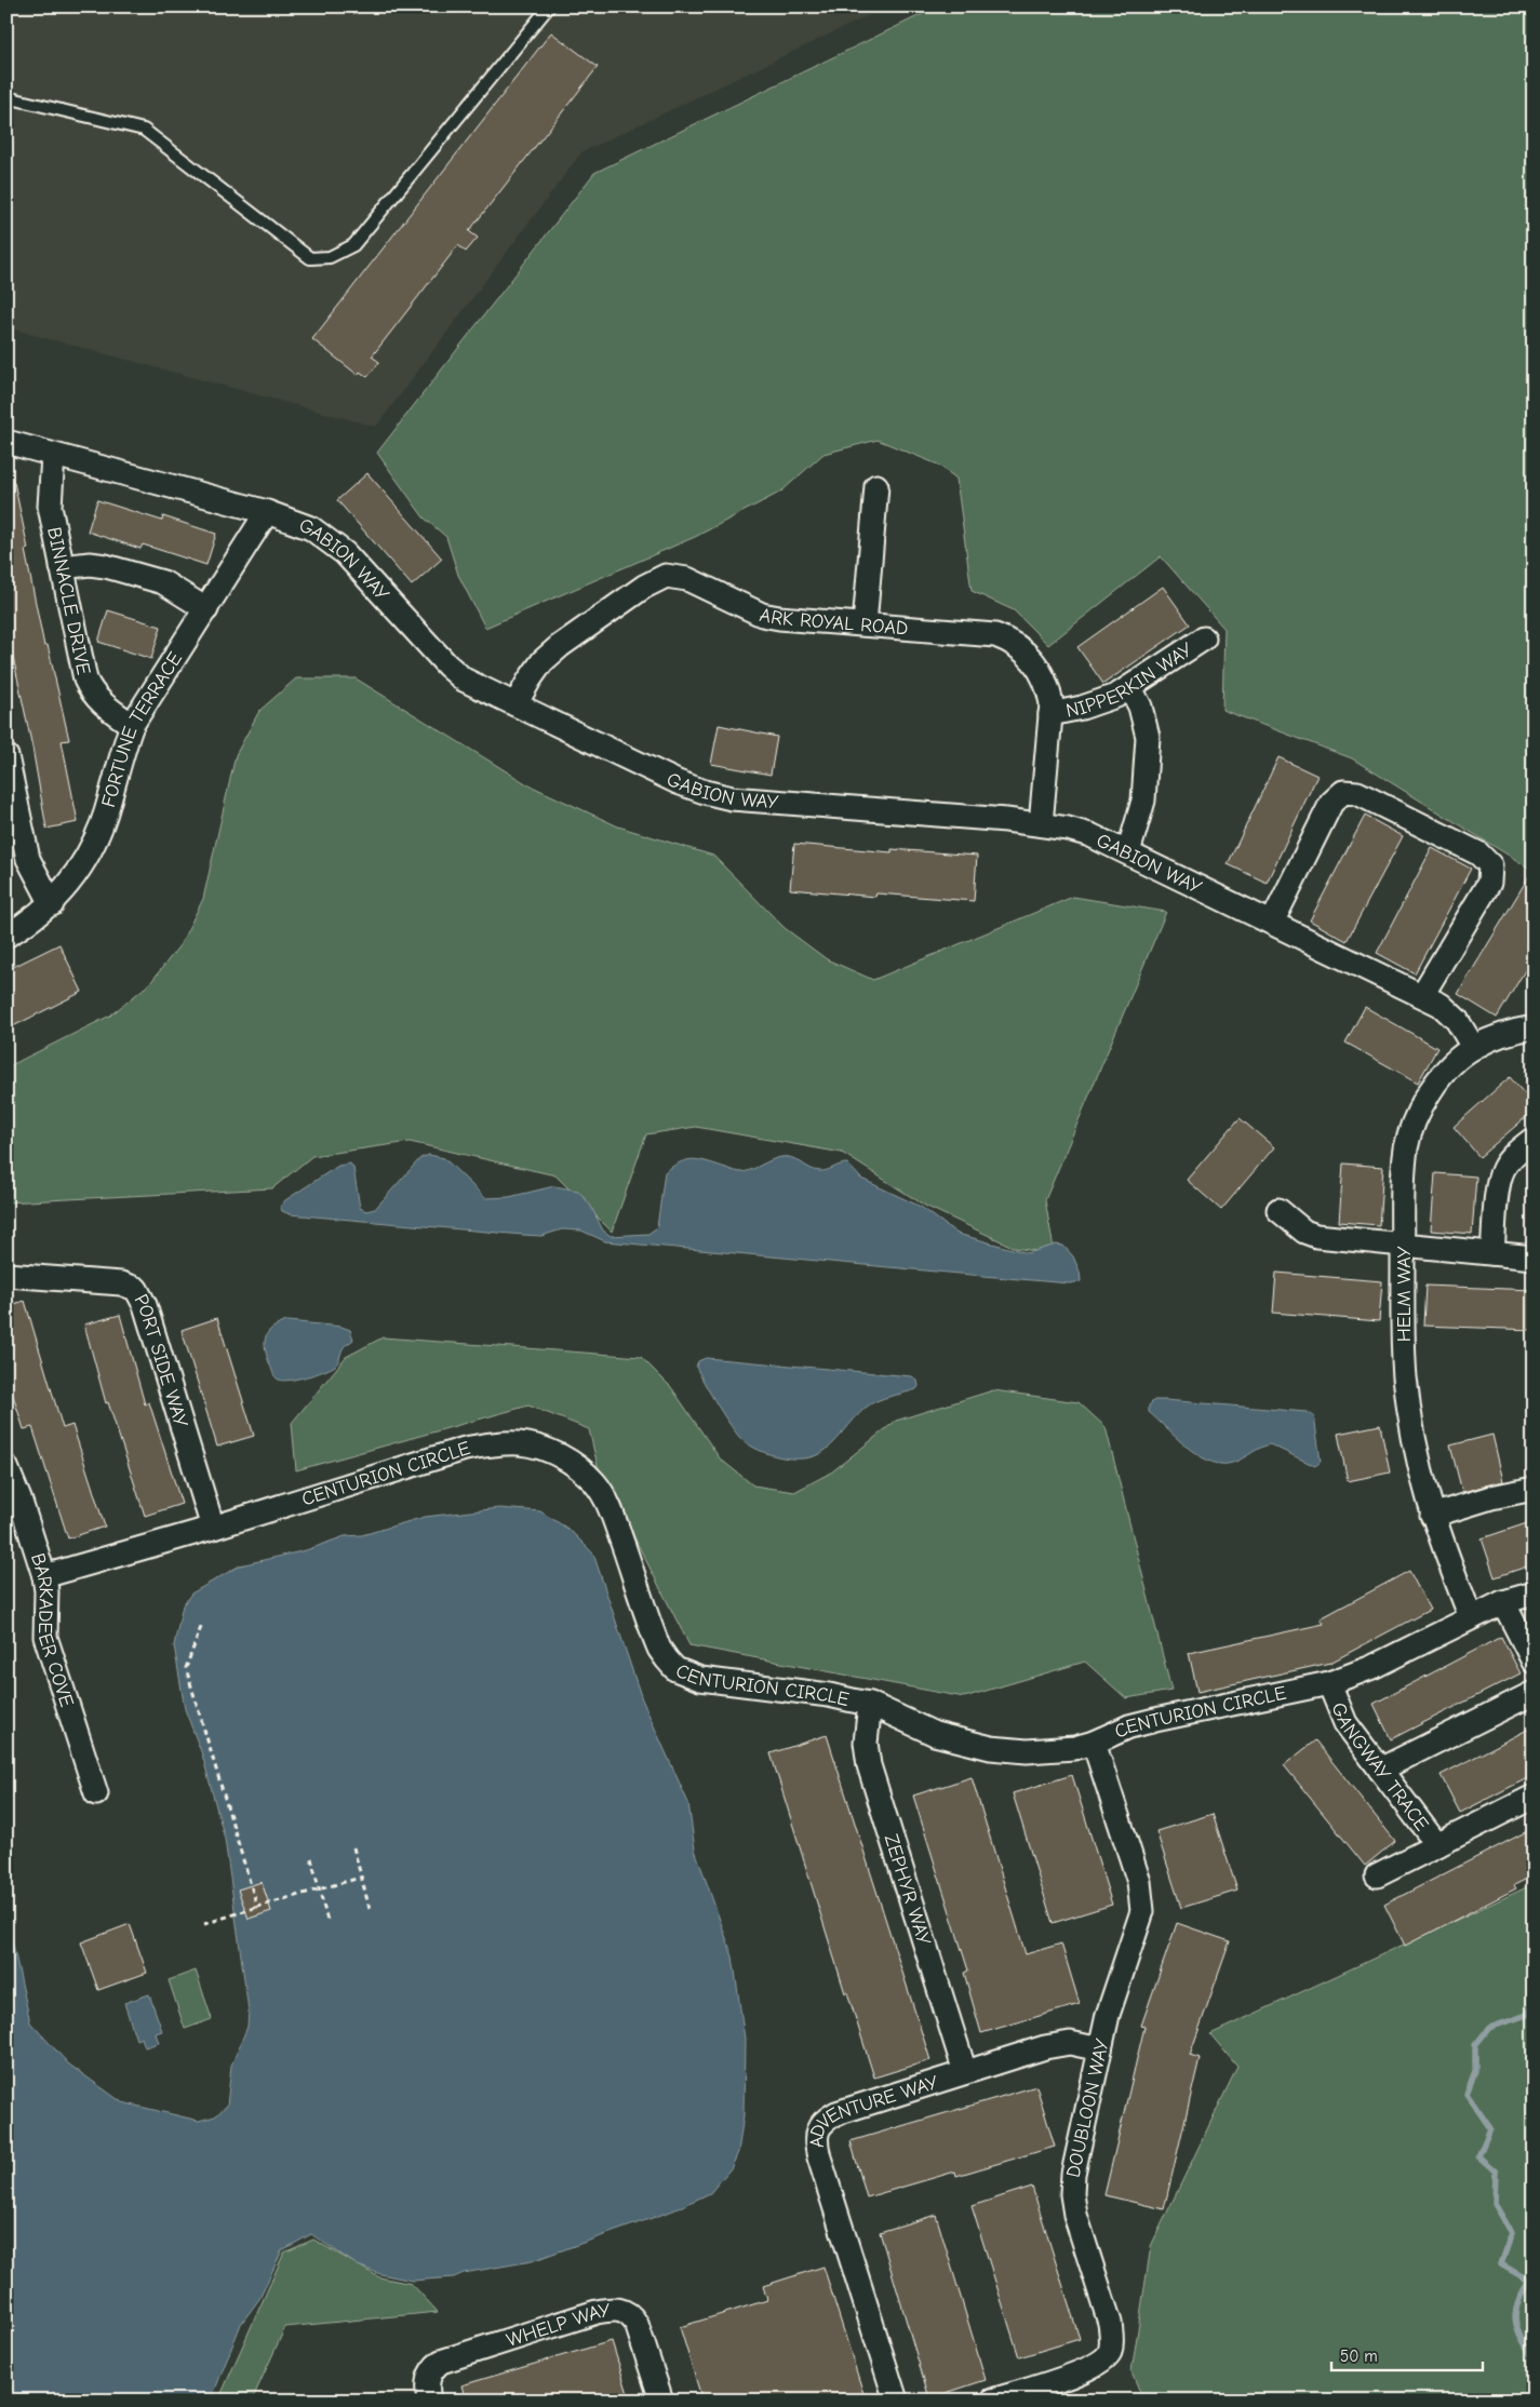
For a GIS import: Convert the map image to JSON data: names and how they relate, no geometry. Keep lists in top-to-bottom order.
{
  "streets": {
    "street": [
      "GABION WAY",
      "BINNACLE DRIVE",
      "ARK ROYAL ROAD",
      "NIPPERKIN WAY",
      "FORTUNE TERRACE",
      "HELM WAY",
      "PORT SIDE WAY",
      "CENTURION CIRCLE",
      "BARKADEER COVE",
      "GANGWAY TRACE",
      "ZEPHYR WAY",
      "DOUBLOON WAY",
      "ADVENTURE WAY",
      "WHELP WAY"
    ]
  },
  "crossings": [
    ["GABION WAY", "BINNACLE DRIVE"],
    ["GABION WAY", "ARK ROYAL ROAD"],
    ["GABION WAY", "FORTUNE TERRACE"],
    ["GABION WAY", "HELM WAY"],
    ["BINNACLE DRIVE", "FORTUNE TERRACE"],
    ["ARK ROYAL ROAD", "NIPPERKIN WAY"],
    ["HELM WAY", "CENTURION CIRCLE"],
    ["PORT SIDE WAY", "CENTURION CIRCLE"],
    ["CENTURION CIRCLE", "BARKADEER COVE"],
    ["CENTURION CIRCLE", "GANGWAY TRACE"],
    ["CENTURION CIRCLE", "ZEPHYR WAY"],
    ["CENTURION CIRCLE", "DOUBLOON WAY"],
    ["ZEPHYR WAY", "ADVENTURE WAY"],
    ["DOUBLOON WAY", "ADVENTURE WAY"]
  ],
  "scale_bar": "50 m"
}
